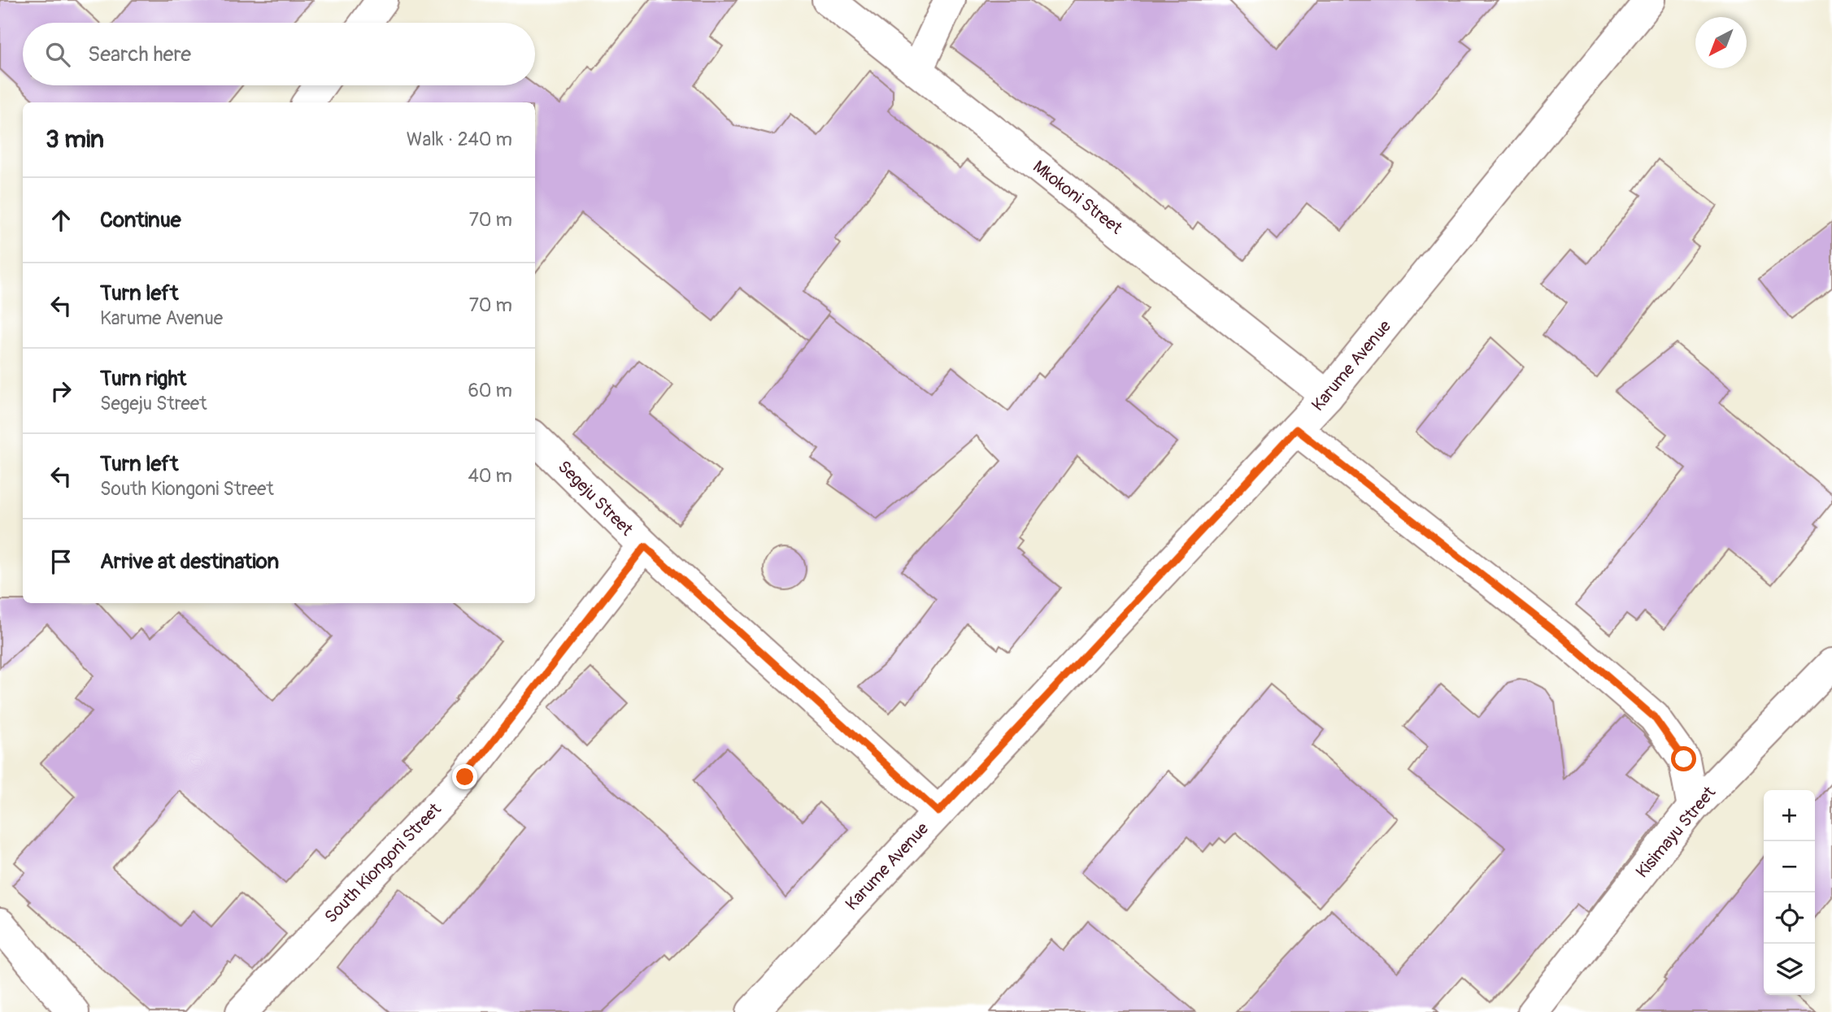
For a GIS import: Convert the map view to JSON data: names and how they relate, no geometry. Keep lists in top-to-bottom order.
{
  "streets": {
    "street": [
      "Mkokoni Street",
      "Karume Avenue",
      "Segeju Street",
      "Kisimayu Street",
      "South Kiongoni Street"
    ]
  },
  "crossings": [
    ["Mkokoni Street", "Karume Avenue"],
    ["Karume Avenue", "Segeju Street"],
    ["Segeju Street", "South Kiongoni Street"]
  ],
  "north": "bottom left",
  "page": {
    "search": "Search here",
    "heading": ["3 min", "Walk · 240 m"],
    "list": [
      ["Continue", "70 m"],
      ["Turn left", "Karume Avenue", "70 m"],
      ["Turn right", "Segeju Street", "60 m"],
      ["Turn left", "South Kiongoni Street", "40 m"],
      "Arrive at destination"
    ],
    "map_buttons": ["+", "−"]
  }
}
